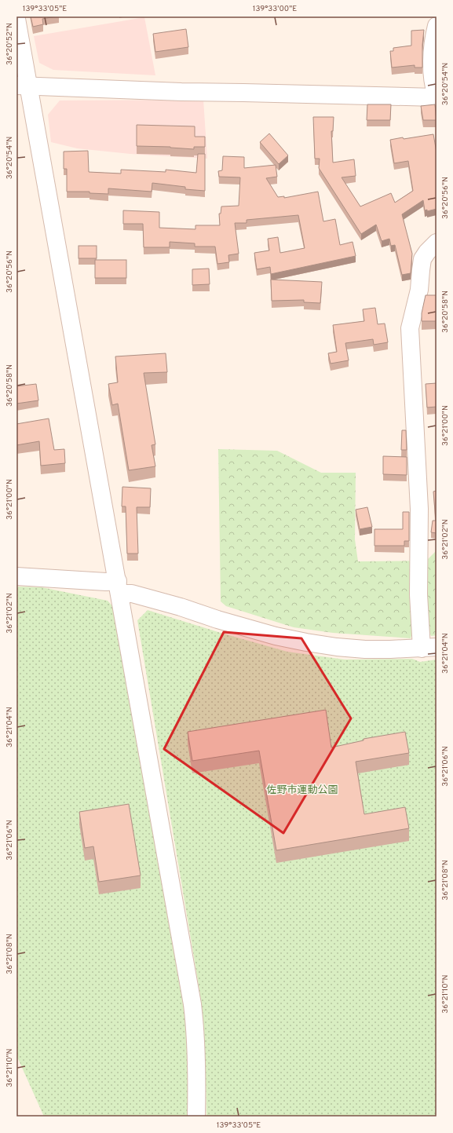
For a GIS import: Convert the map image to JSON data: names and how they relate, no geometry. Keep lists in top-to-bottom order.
{
  "parks": ["佐野市運動公園"],
  "coordinates": [
    "139°33'05\"E",
    "139°33'00\"E",
    "36°20'52\"N",
    "36°20'54\"N",
    "36°20'56\"N",
    "36°20'58\"N",
    "36°21'00\"N",
    "36°21'02\"N",
    "36°21'04\"N",
    "36°21'06\"N",
    "36°21'08\"N",
    "36°21'10\"N"
  ]
}
